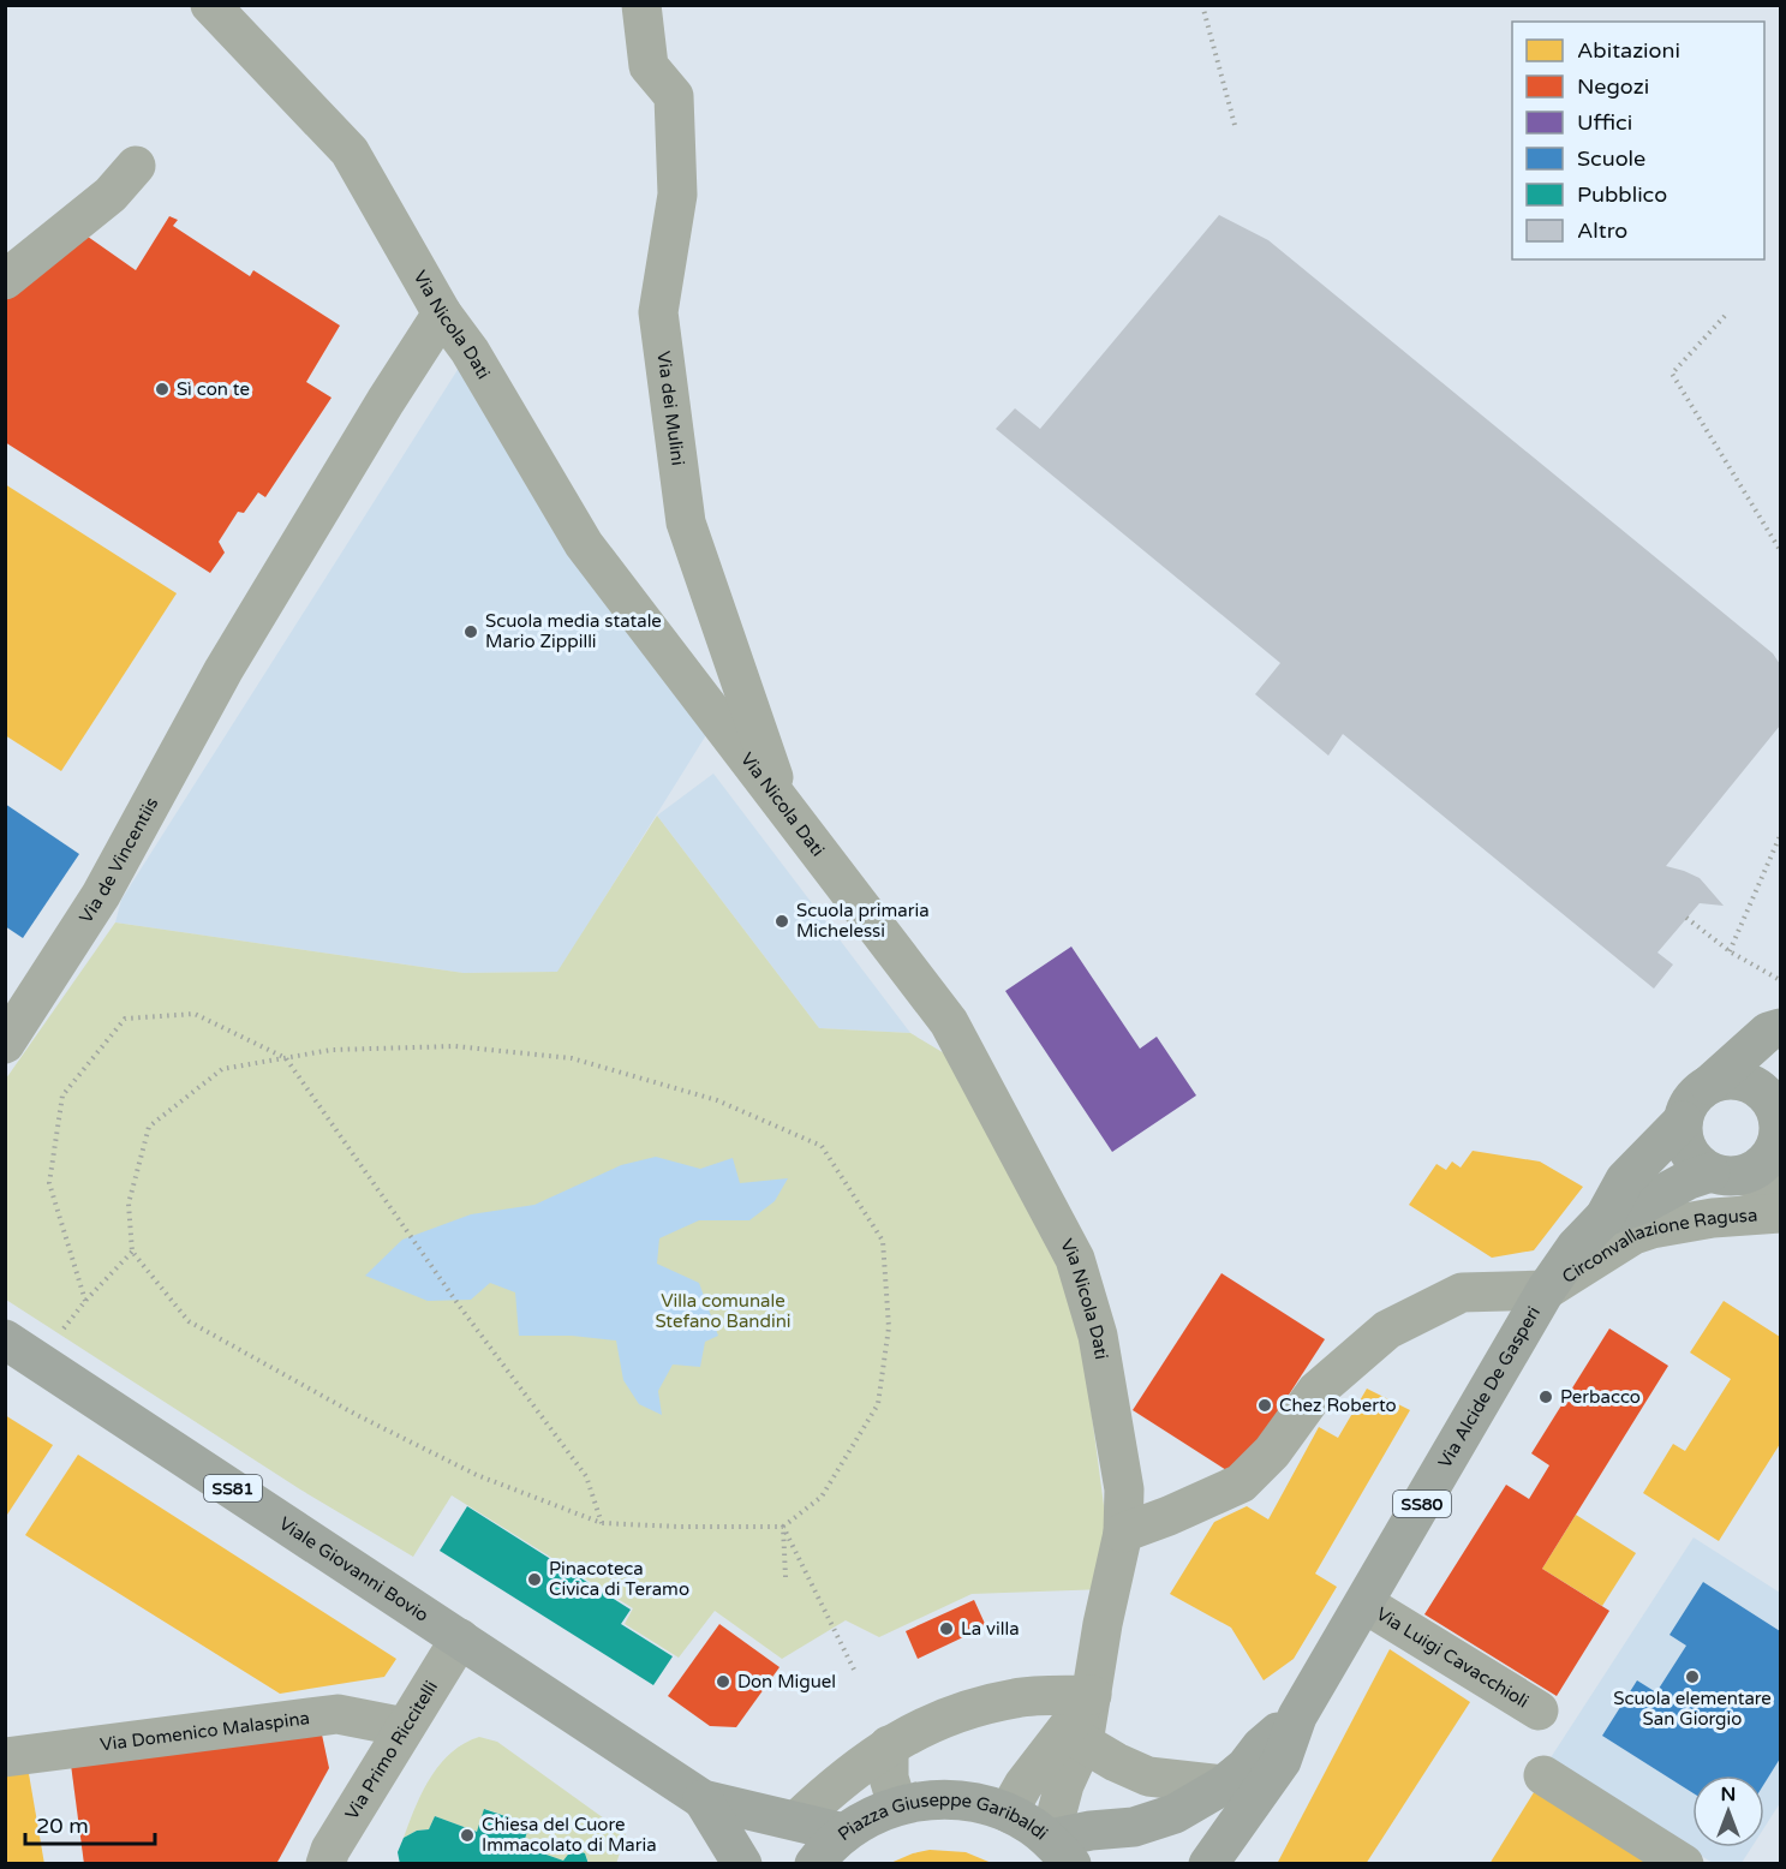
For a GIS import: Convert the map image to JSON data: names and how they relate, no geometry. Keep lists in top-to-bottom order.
{
  "streets": {
    "main road": [
      "Via Alcide De Gasperi",
      "SS81",
      "SS80",
      "Viale Giovanni Bovio",
      "Piazza Giuseppe Garibaldi"
    ],
    "street": [
      "Via Nicola Dati",
      "Via dei Mulini",
      "Via de Vincentiis",
      "Circonvallazione Ragusa",
      "Via Luigi Cavacchioli",
      "Via Domenico Malaspina",
      "Via Primo Riccitelli"
    ]
  },
  "crossings": [
    ["Via Nicola Dati", "Via dei Mulini"],
    ["Via Nicola Dati", "Via de Vincentiis"],
    ["Via Nicola Dati", "SS80"],
    ["Via Nicola Dati", "Piazza Giuseppe Garibaldi"],
    ["Circonvallazione Ragusa", "Via Alcide De Gasperi"],
    ["Via Alcide De Gasperi", "SS80"],
    ["Via Alcide De Gasperi", "Via Luigi Cavacchioli"],
    ["SS81", "Viale Giovanni Bovio"],
    ["SS81", "Piazza Giuseppe Garibaldi"],
    ["SS80", "Piazza Giuseppe Garibaldi"],
    ["Viale Giovanni Bovio", "Via Primo Riccitelli"],
    ["Via Domenico Malaspina", "Via Primo Riccitelli"]
  ],
  "parks": ["Villa comunale Stefano Bandini"],
  "places": [
    "Sì con te",
    "Scuola media statale Mario Zippilli",
    "Scuola primaria Michelessi",
    "Perbacco",
    "Chez Roberto",
    "Pinacoteca Civica di Teramo",
    "La villa",
    "Scuola elementare San Giorgio",
    "Don Miguel",
    "Chiesa del Cuore Immacolato di Maria"
  ],
  "legend": [
    "Abitazioni",
    "Negozi",
    "Uffici",
    "Scuole",
    "Pubblico",
    "Altro"
  ],
  "scale_bar": "20 m",
  "north": "top"
}
